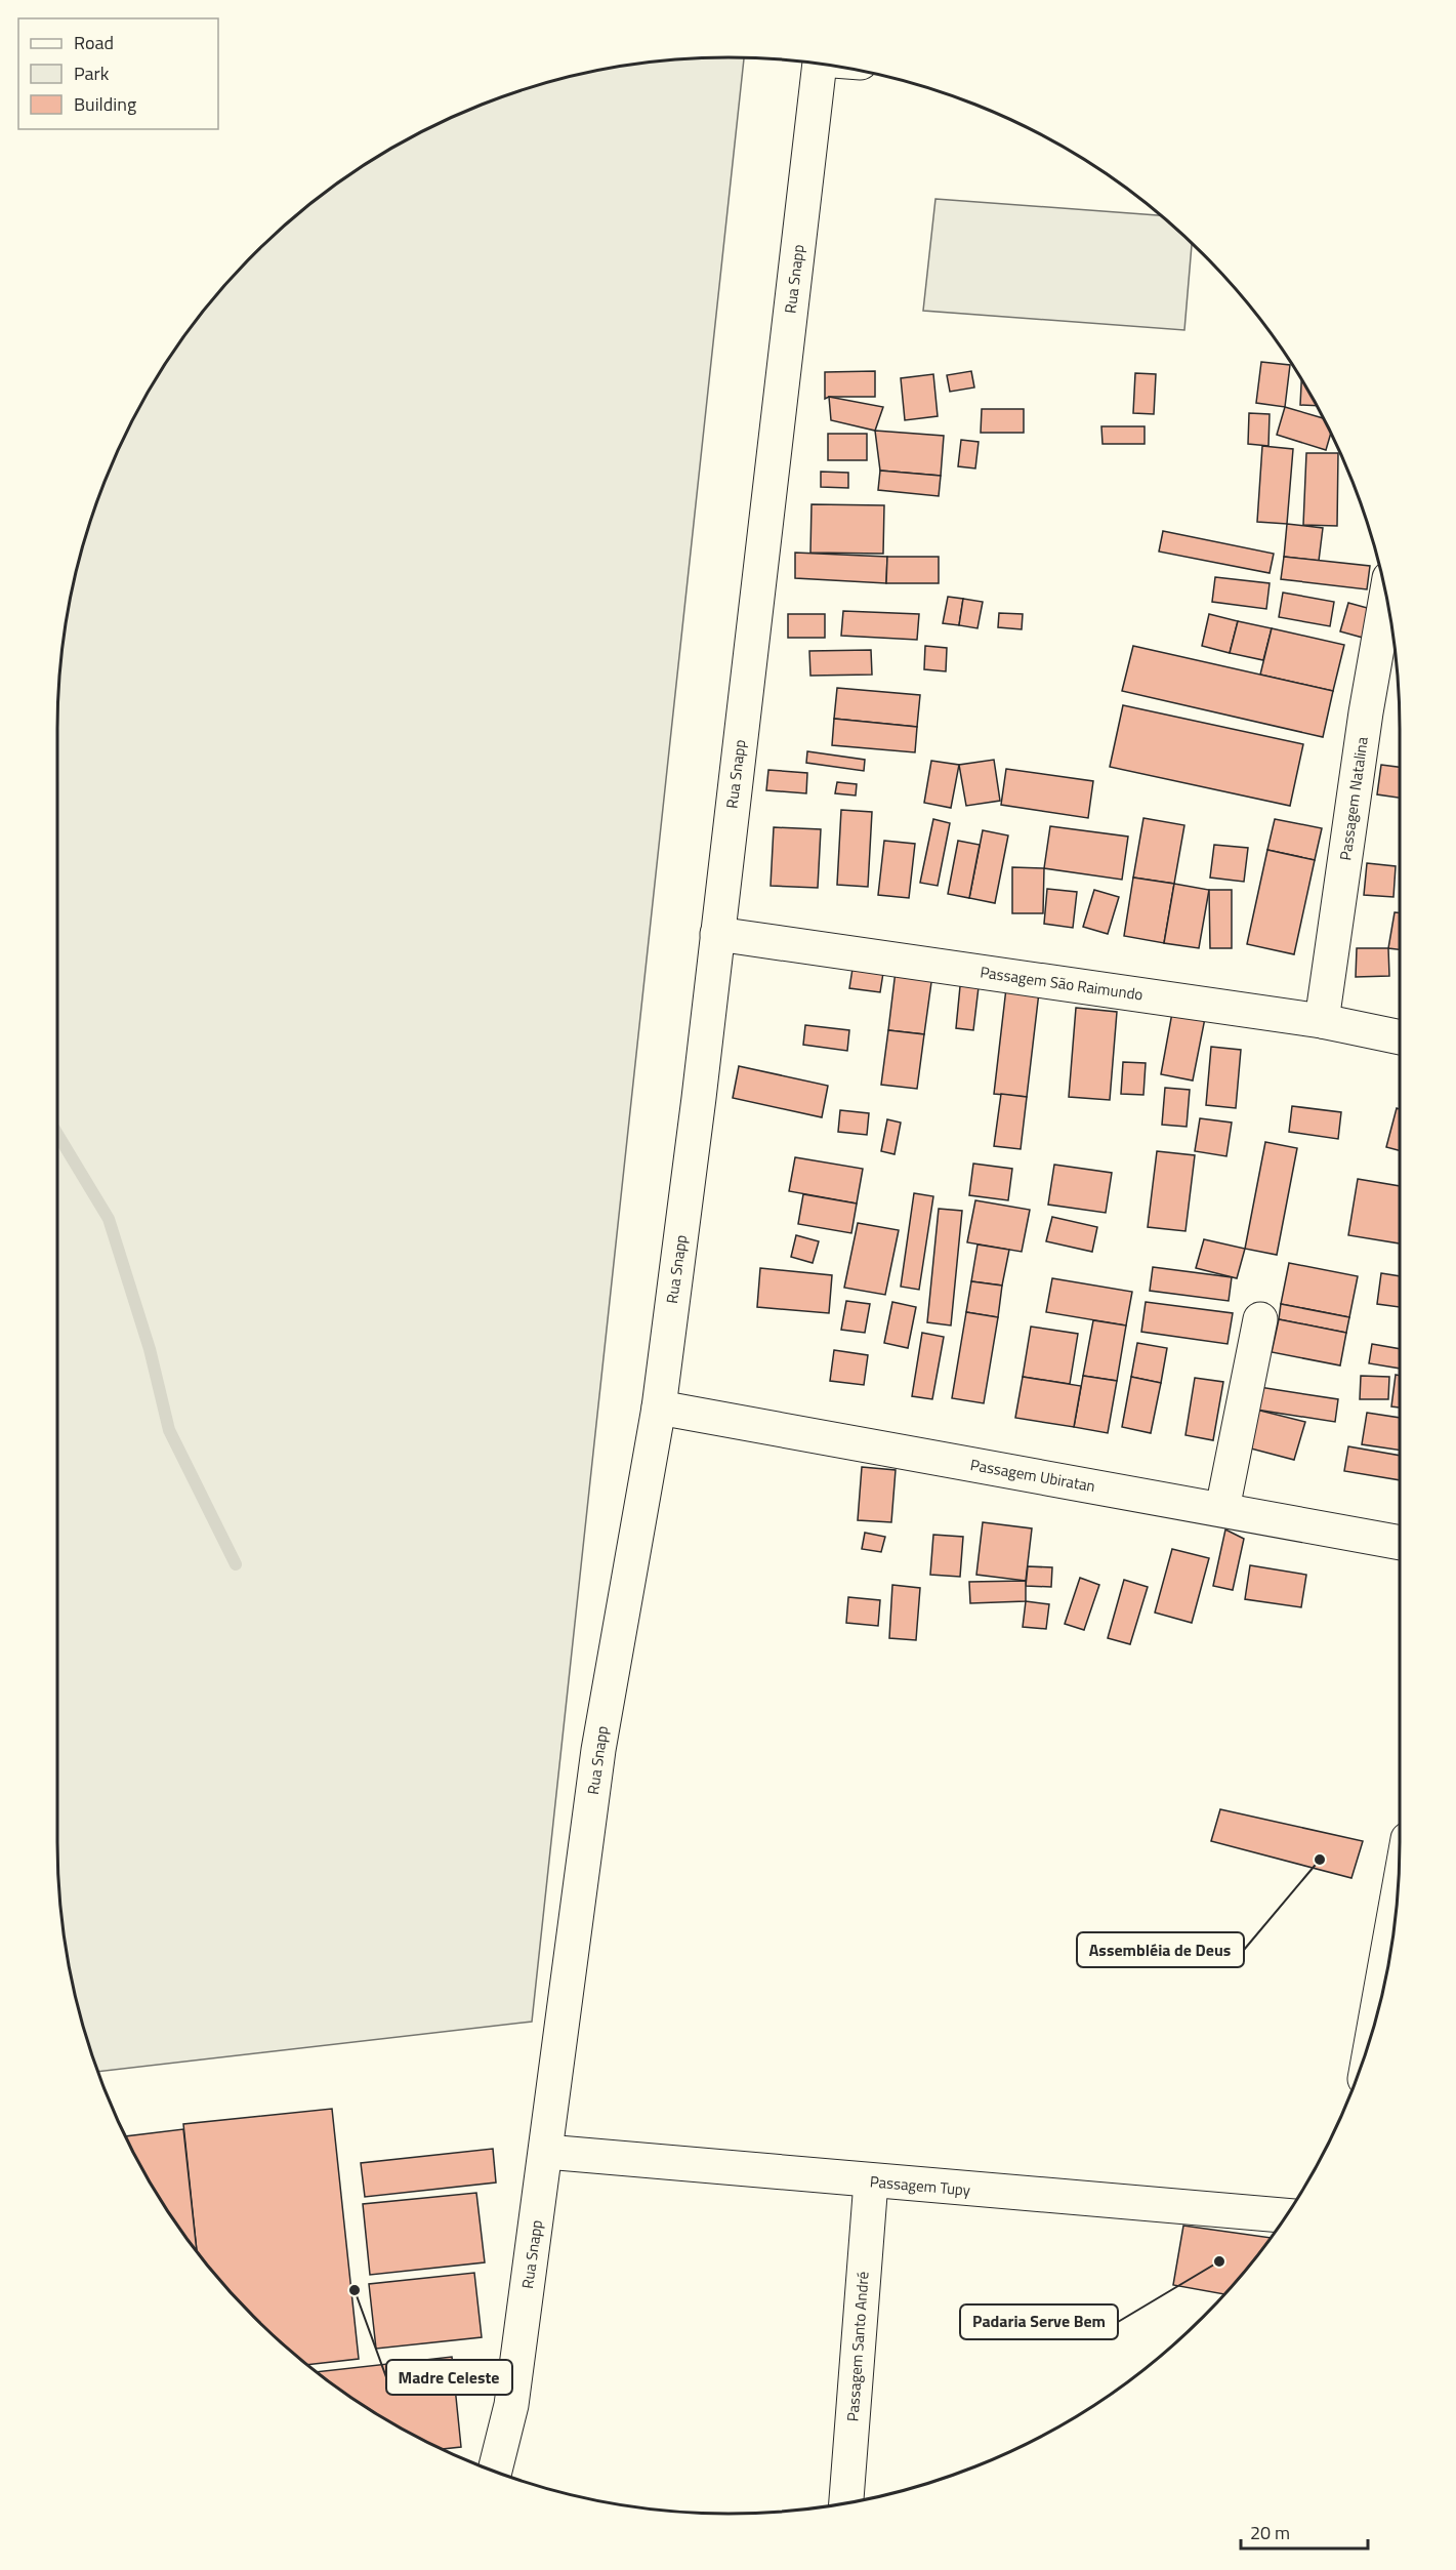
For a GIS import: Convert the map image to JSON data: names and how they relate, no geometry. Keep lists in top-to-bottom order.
{
  "streets": {
    "street": [
      "Rua Snapp",
      "Passagem Natalina",
      "Passagem São Raimundo",
      "Passagem Ubiratan",
      "Passagem Tupy",
      "Passagem Santo André"
    ]
  },
  "crossings": [
    ["Rua Snapp", "Passagem São Raimundo"],
    ["Rua Snapp", "Passagem Ubiratan"],
    ["Rua Snapp", "Passagem Tupy"],
    ["Passagem Natalina", "Passagem São Raimundo"],
    ["Passagem Tupy", "Passagem Santo André"]
  ],
  "places": ["Assembléia de Deus", "Padaria Serve Bem", "Madre Celeste"],
  "legend": ["Road", "Park", "Building"],
  "scale_bar": "20 m"
}
